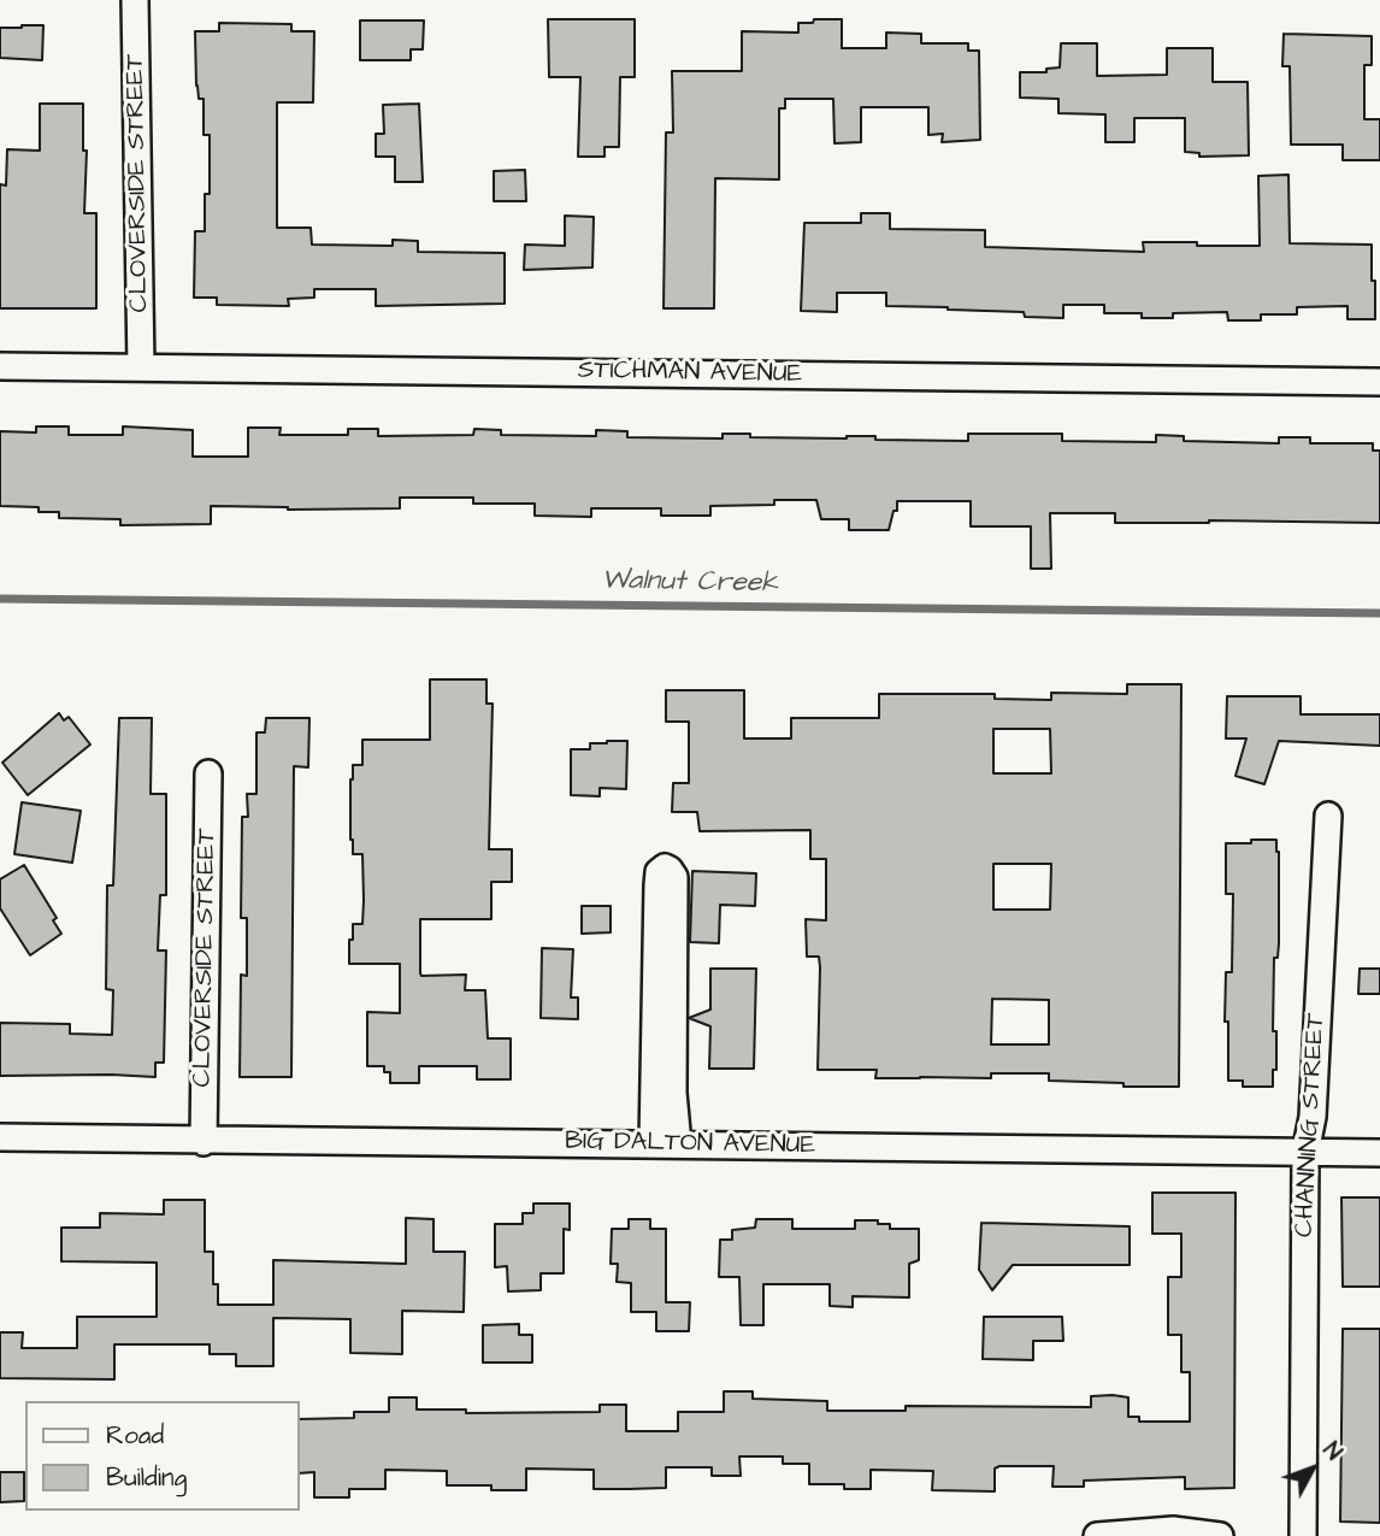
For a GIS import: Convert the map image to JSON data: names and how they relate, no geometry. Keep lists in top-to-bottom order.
{
  "streets": {
    "street": [
      "CLOVERSIDE STREET",
      "STICHMAN AVENUE",
      "CHANNING STREET",
      "BIG DALTON AVENUE"
    ]
  },
  "crossings": [
    ["CLOVERSIDE STREET", "STICHMAN AVENUE"],
    ["CLOVERSIDE STREET", "BIG DALTON AVENUE"],
    ["CHANNING STREET", "BIG DALTON AVENUE"]
  ],
  "water": ["Walnut Creek"],
  "legend": ["Road", "Building"],
  "north": "top right"
}
